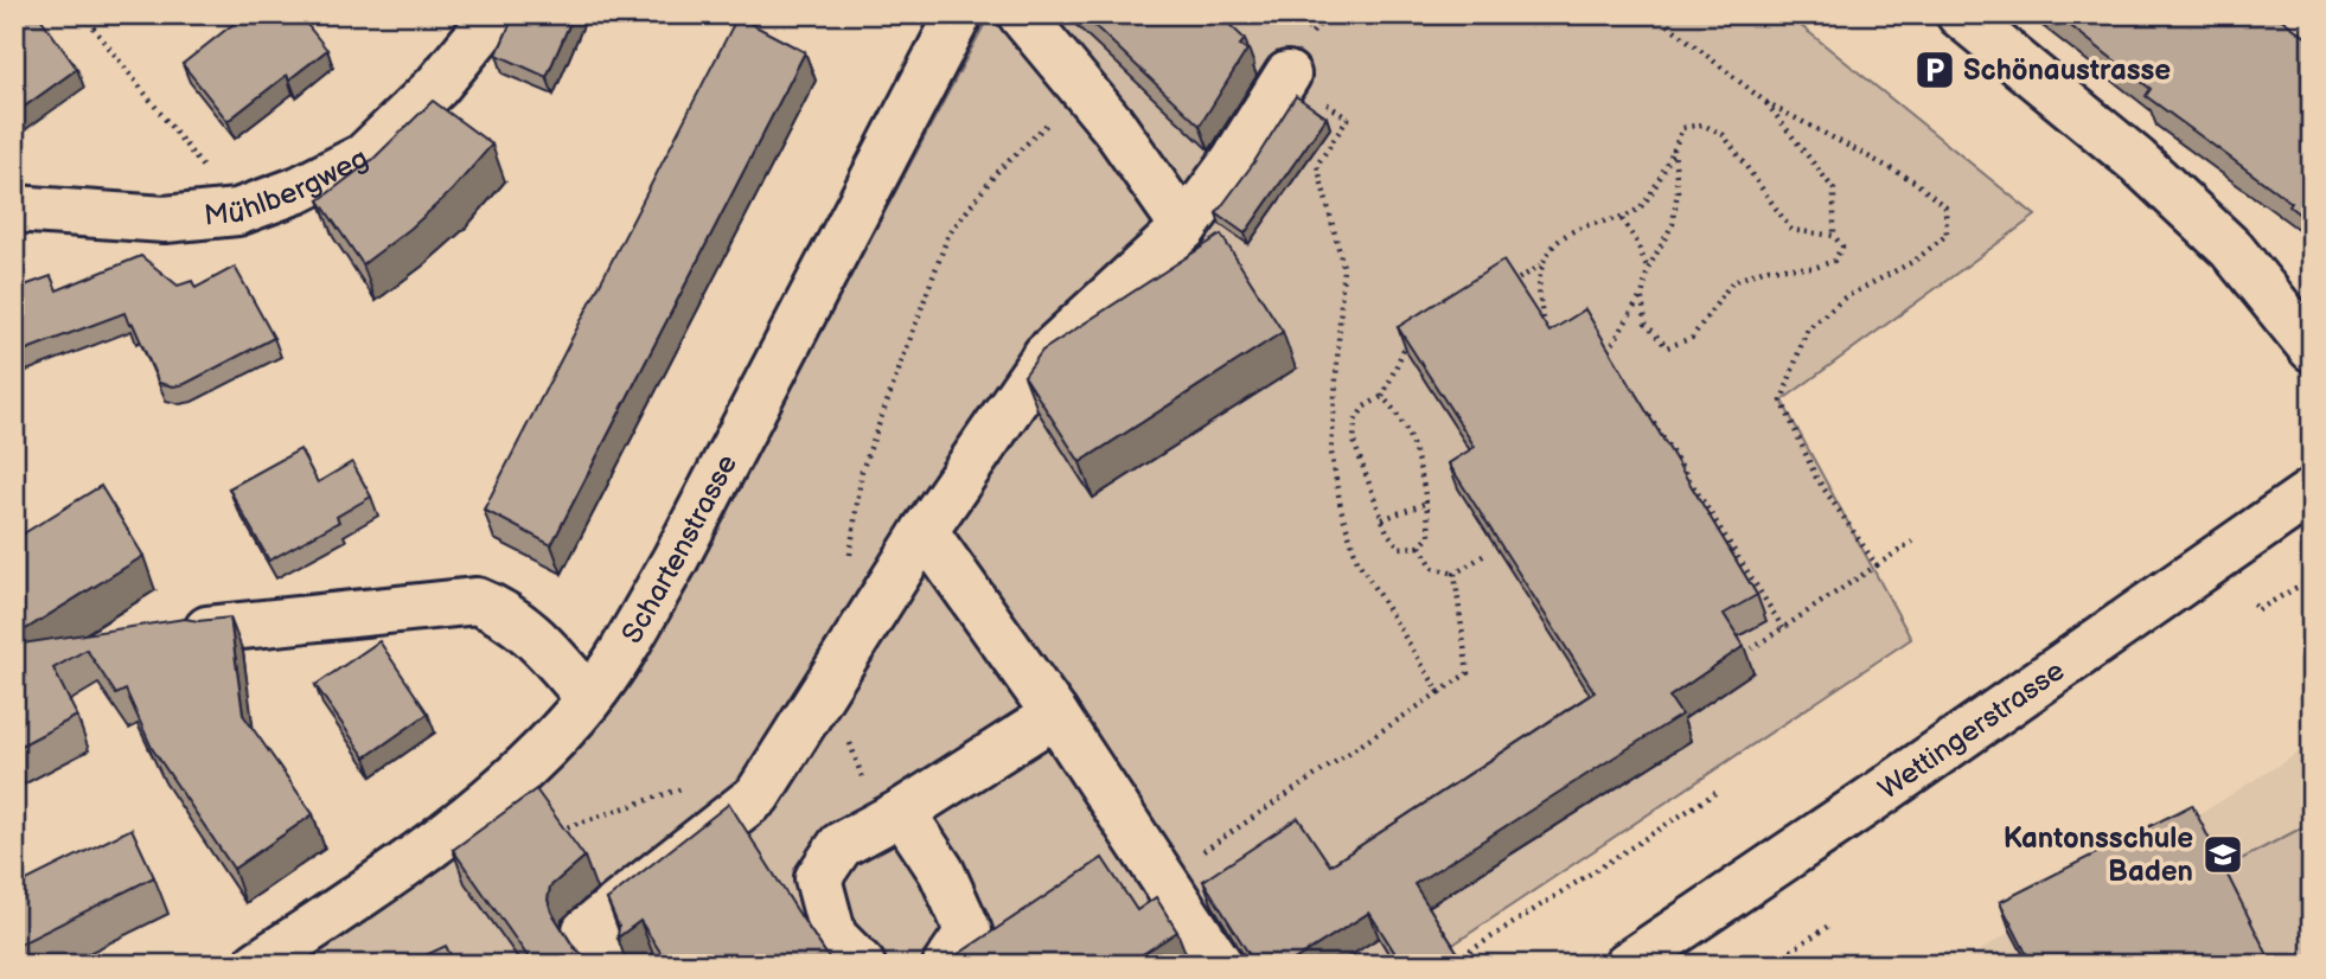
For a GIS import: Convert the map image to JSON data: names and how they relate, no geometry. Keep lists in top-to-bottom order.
{
  "streets": {
    "street": ["Mühlbergweg", "Schartenstrasse", "Wettingerstrasse"]
  },
  "places": {
    "parking": ["Schönaustrasse"],
    "school or university": ["Kantonsschule Baden"]
  }
}
